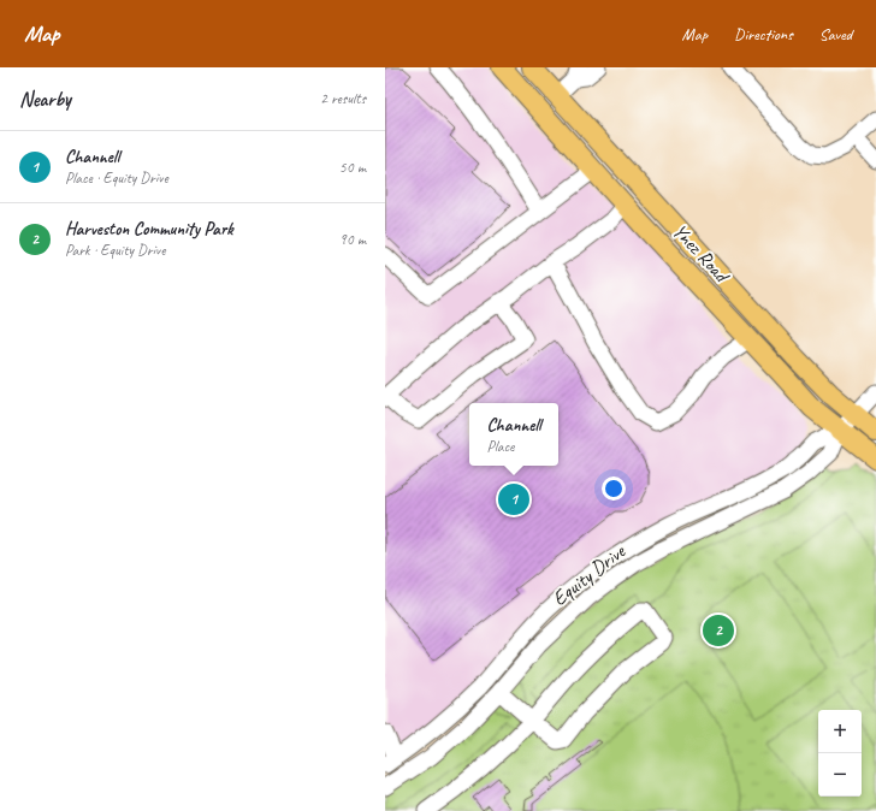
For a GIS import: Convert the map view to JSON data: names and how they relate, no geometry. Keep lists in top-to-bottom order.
{
  "streets": {
    "main road": ["Ynez Road"],
    "street": ["Equity Drive"]
  },
  "crossings": [
    ["Ynez Road", "Equity Drive"]
  ],
  "page": {
    "header": "Map",
    "nav": ["Map", "Directions", "Saved"],
    "heading": ["Nearby", "2 results"],
    "list": [
      {
        "mark": "1",
        "name": "Channell",
        "note": "Place · Equity Drive",
        "value": "50 m"
      },
      {
        "mark": "2",
        "name": "Harveston Community Park",
        "note": "Park · Equity Drive",
        "value": "90 m"
      }
    ],
    "popup": ["Channell", "Place"],
    "pins": ["1", "2"],
    "map_buttons": ["+", "−"]
  }
}
